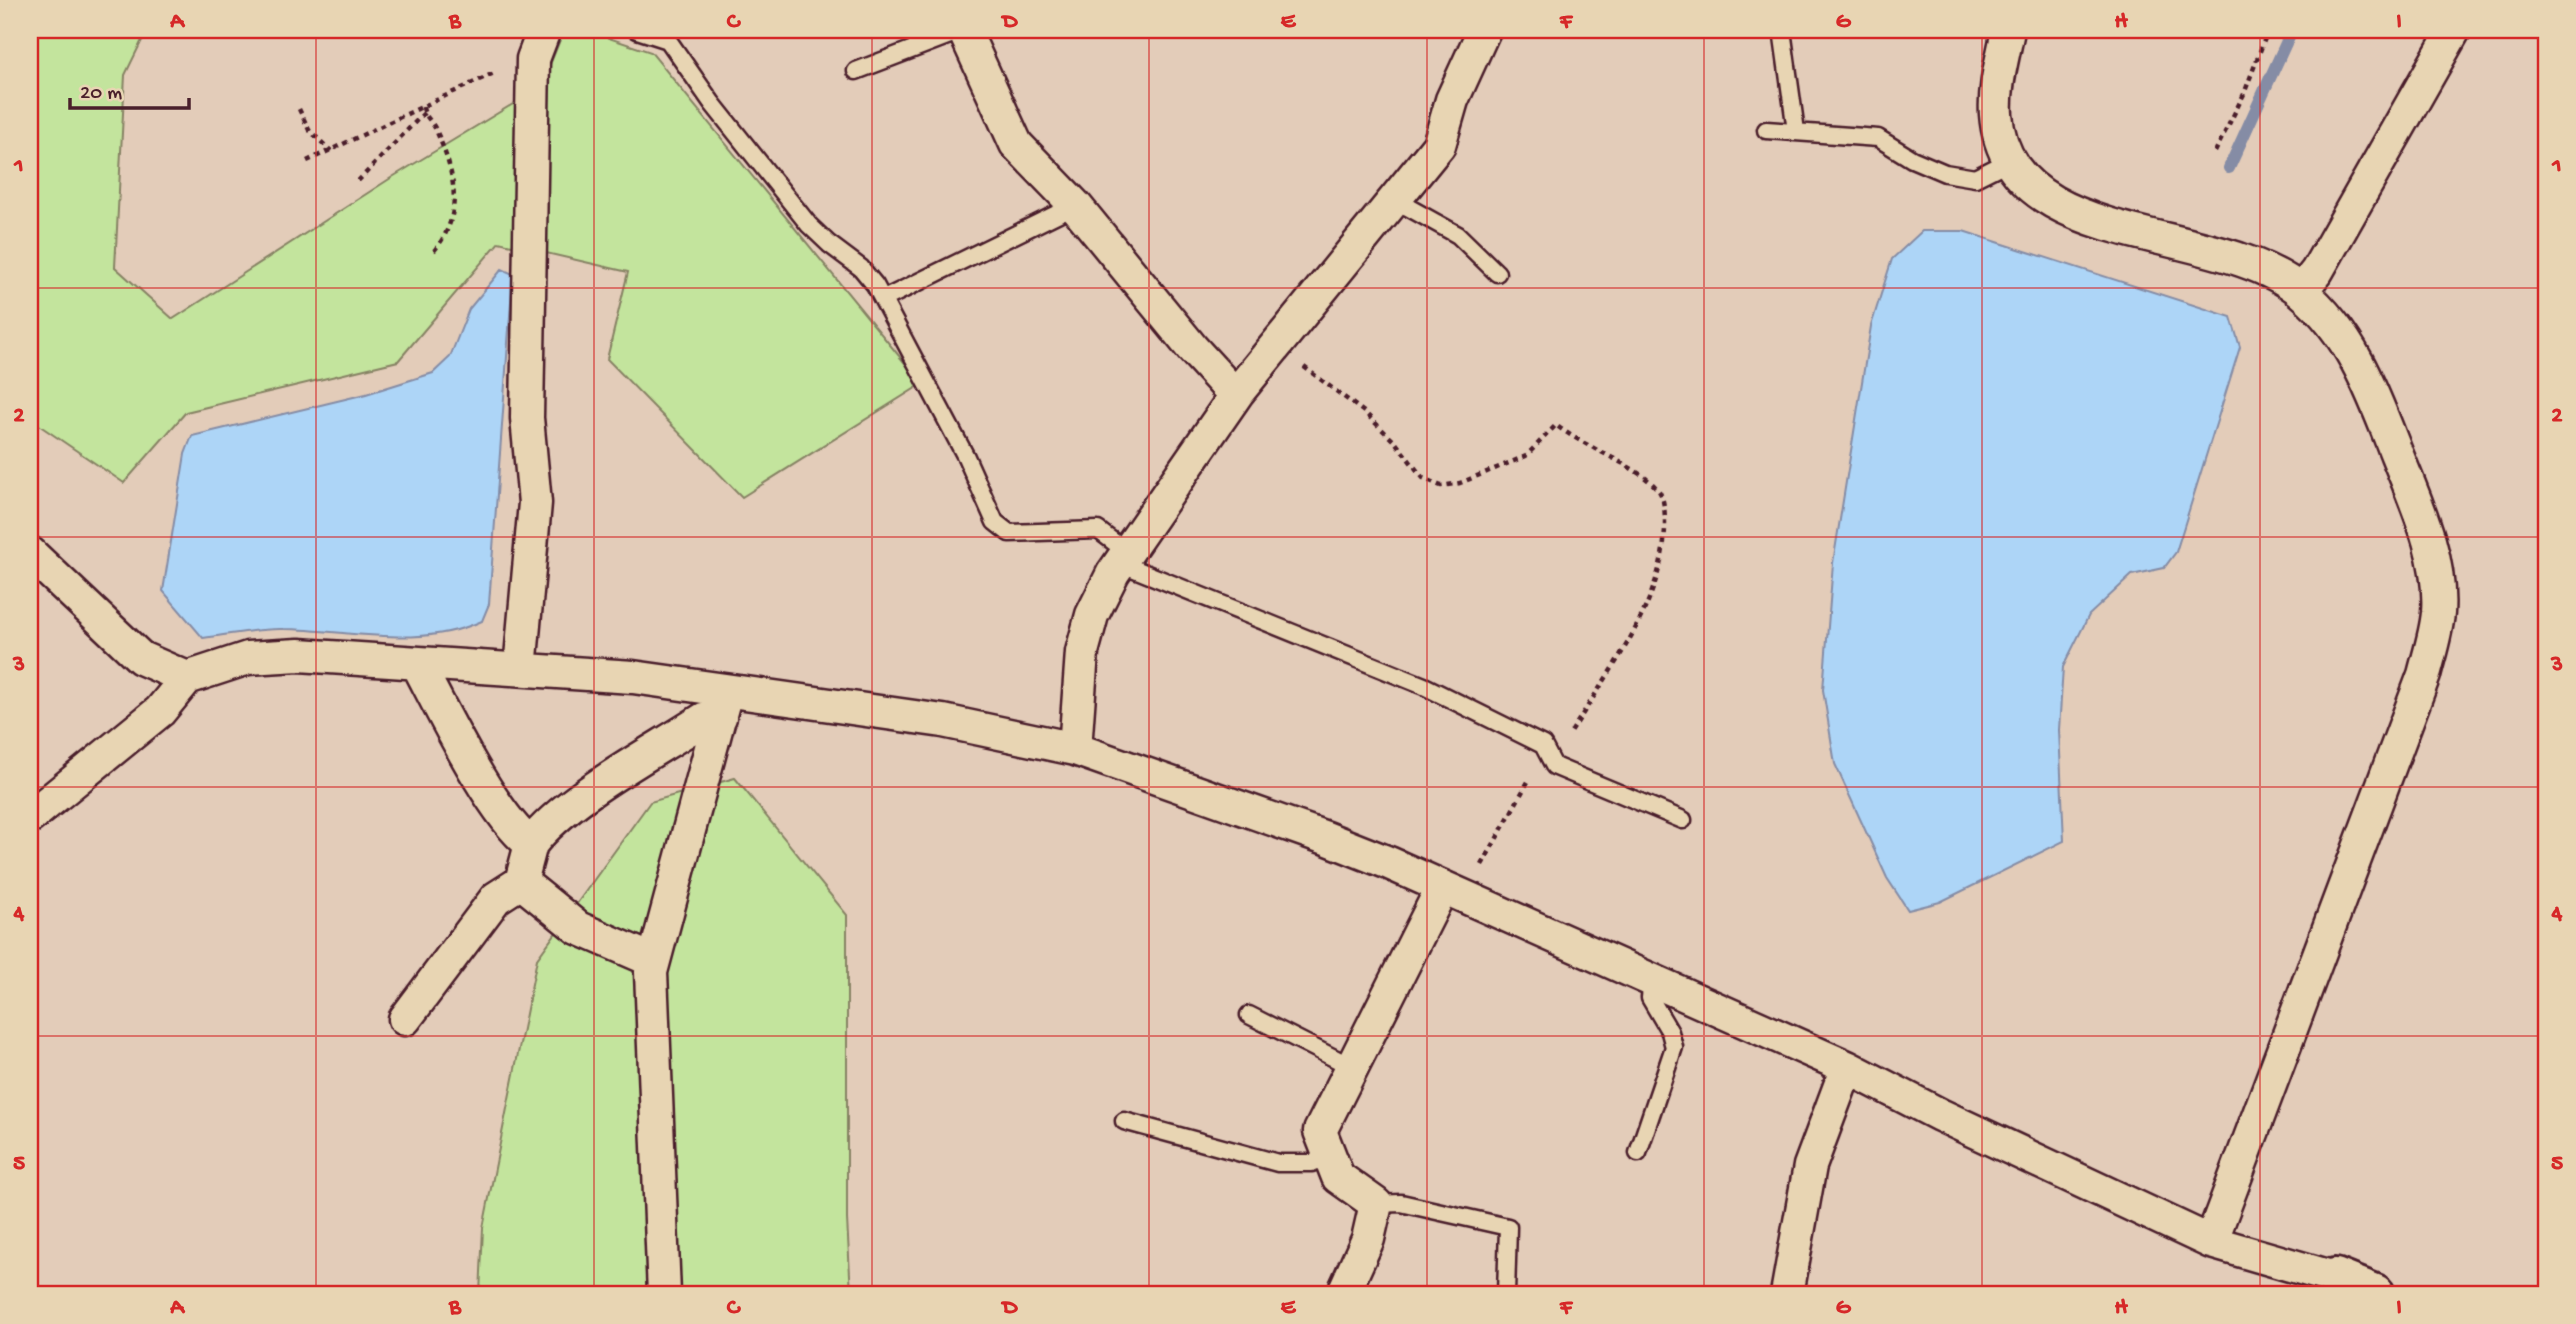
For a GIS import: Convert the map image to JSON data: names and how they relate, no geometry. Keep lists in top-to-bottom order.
{
  "scale_bar": "20 m",
  "grid": {
    "columns": [
      "A",
      "B",
      "C",
      "D",
      "E",
      "F",
      "G",
      "H",
      "I"
    ],
    "rows": [
      "1",
      "2",
      "3",
      "4",
      "5"
    ]
  }
}
